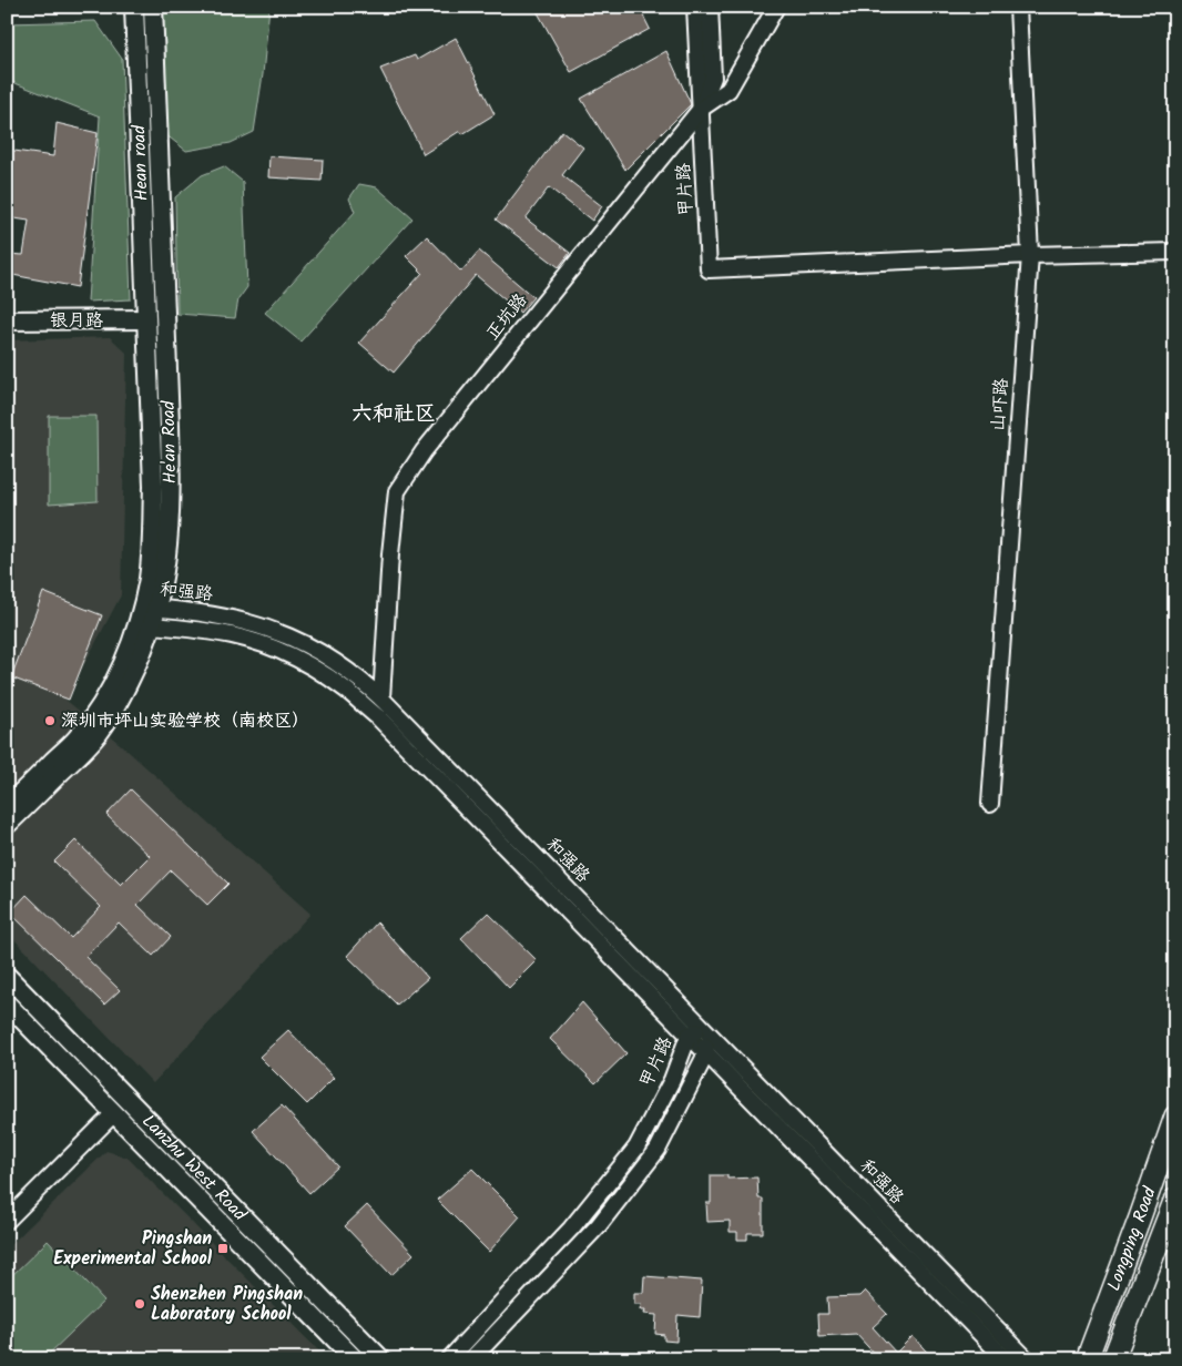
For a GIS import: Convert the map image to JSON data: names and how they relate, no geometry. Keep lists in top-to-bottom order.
{
  "streets": {
    "main road": ["Longping Road"],
    "street": [
      "Hean road",
      "甲片路",
      "正坑路",
      "银月路",
      "山吓路",
      "He'an Road",
      "和强路",
      "Lanzhu West Road"
    ]
  },
  "crossings": [
    ["Hean road", "银月路"],
    ["Hean road", "He'an Road"],
    ["甲片路", "正坑路"],
    ["甲片路", "山吓路"],
    ["甲片路", "和强路"],
    ["正坑路", "和强路"],
    ["银月路", "He'an Road"],
    ["He'an Road", "和强路"]
  ],
  "districts": ["六和社区"],
  "places": {
    "other": ["深圳市坪山实验学校（南校区）", "Shenzhen Pingshan Laboratory School"],
    "transit": ["Pingshan Experimental School"]
  }
}
